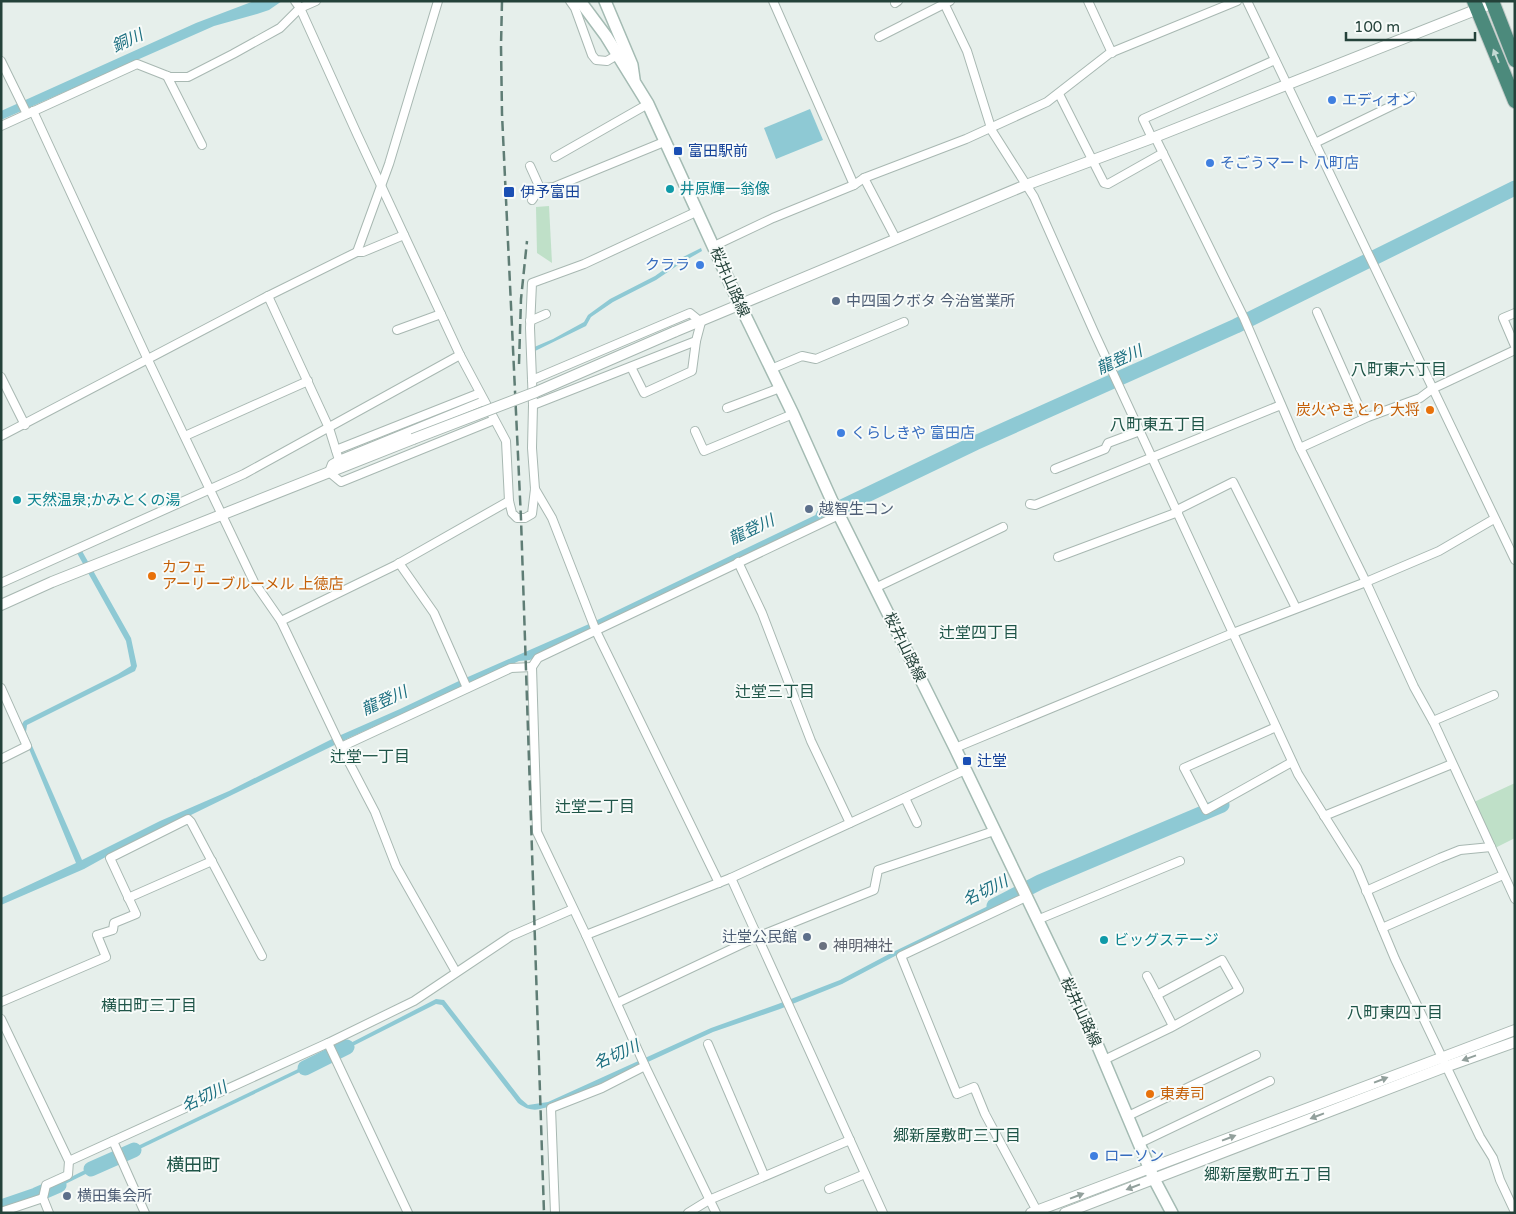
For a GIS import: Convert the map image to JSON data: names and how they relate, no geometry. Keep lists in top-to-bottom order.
{
  "streets": {
    "main road": ["桜井山路線"]
  },
  "districts": [
    "八町東六丁目",
    "八町東五丁目",
    "辻堂四丁目",
    "辻堂三丁目",
    "辻堂一丁目",
    "辻堂二丁目",
    "横田町三丁目",
    "八町東四丁目",
    "郷新屋敷町三丁目",
    "横田町",
    "郷新屋敷町五丁目"
  ],
  "water": ["銅川", "龍登川", "名切川"],
  "places": {
    "other": [
      "エディオン",
      "そごうマート 八町店",
      "井原輝一翁像",
      "クララ",
      "中四国クボタ 今治営業所",
      "炭火やきとり 大将",
      "くらしきや 富田店",
      "天然温泉;かみとくの湯",
      "越智生コン",
      "カフェ アーリーブルーメル 上徳店",
      "辻堂公民館",
      "ビッグステージ",
      "神明神社",
      "東寿司",
      "ローソン",
      "横田集会所"
    ],
    "transit": ["富田駅前", "伊予富田", "辻堂"]
  },
  "scale_bar": "100 m"
}
